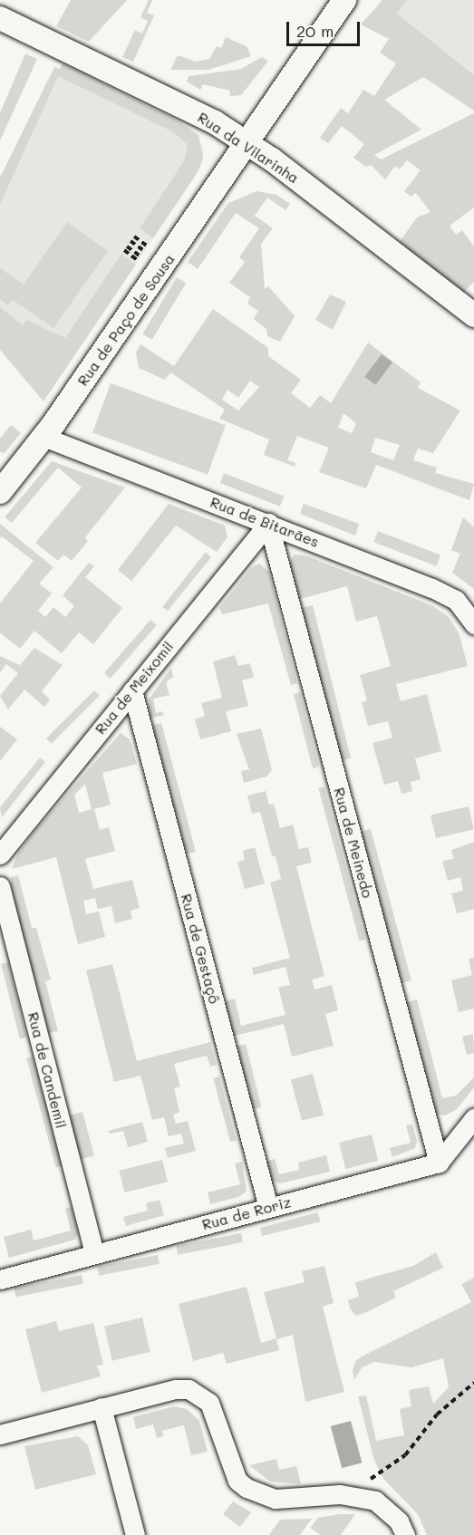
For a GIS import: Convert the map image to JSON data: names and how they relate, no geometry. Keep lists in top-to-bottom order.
{
  "streets": {
    "street": [
      "Rua da Vilarinha",
      "Rua de Paço de Sousa",
      "Rua de Bitarães",
      "Rua de Meixomil",
      "Rua de Meinedo",
      "Rua de Gestaçô",
      "Rua de Candemil",
      "Rua de Roriz"
    ]
  },
  "crossings": [
    ["Rua da Vilarinha", "Rua de Paço de Sousa"],
    ["Rua de Paço de Sousa", "Rua de Bitarães"],
    ["Rua de Bitarães", "Rua de Meixomil"],
    ["Rua de Bitarães", "Rua de Meinedo"],
    ["Rua de Meixomil", "Rua de Meinedo"],
    ["Rua de Meixomil", "Rua de Gestaçô"],
    ["Rua de Meinedo", "Rua de Roriz"],
    ["Rua de Gestaçô", "Rua de Roriz"],
    ["Rua de Candemil", "Rua de Roriz"]
  ],
  "scale_bar": "20 m"
}
